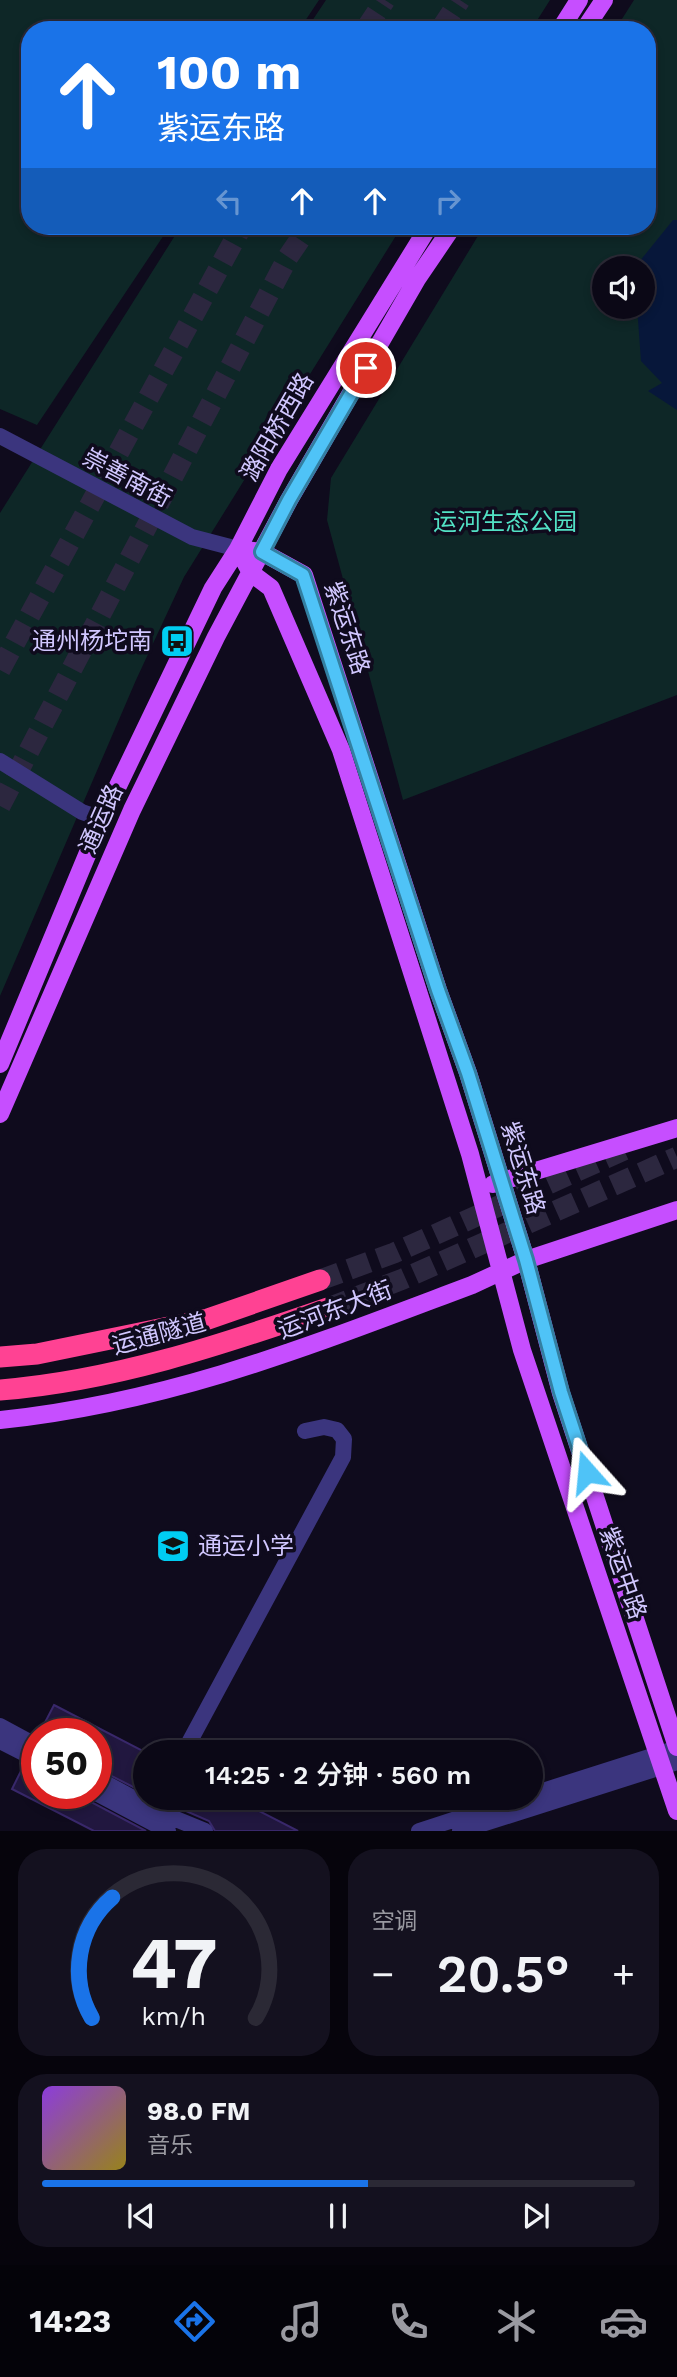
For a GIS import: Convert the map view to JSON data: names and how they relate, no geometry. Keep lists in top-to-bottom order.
{
  "streets": {
    "highway": ["运通隧道"],
    "main road": [
      "潞阳桥西路",
      "紫运东路",
      "通运路",
      "运河东大街",
      "紫运中路"
    ],
    "street": ["崇善南街"]
  },
  "crossings": [
    ["潞阳桥西路", "崇善南街"],
    ["潞阳桥西路", "紫运东路"],
    ["潞阳桥西路", "通运路"],
    ["崇善南街", "紫运东路"],
    ["崇善南街", "通运路"],
    ["紫运东路", "通运路"],
    ["紫运东路", "运河东大街"],
    ["紫运东路", "紫运中路"],
    ["运河东大街", "紫运中路"]
  ],
  "parks": ["运河生态公园"],
  "places": {
    "bus stop": ["通州杨坨南"],
    "school or university": ["通运小学"]
  },
  "page": {
    "turn": ["100 m", "紫运东路"],
    "limit": "50",
    "trip": "14:25 · 2 分钟 · 560 m",
    "tile": "空调",
    "heat": ["−", "20.5°", "+"],
    "song": ["98.0 FM", "音乐"],
    "tabs": "14:23",
    "gauge": ["47", "km/h"]
  }
}
